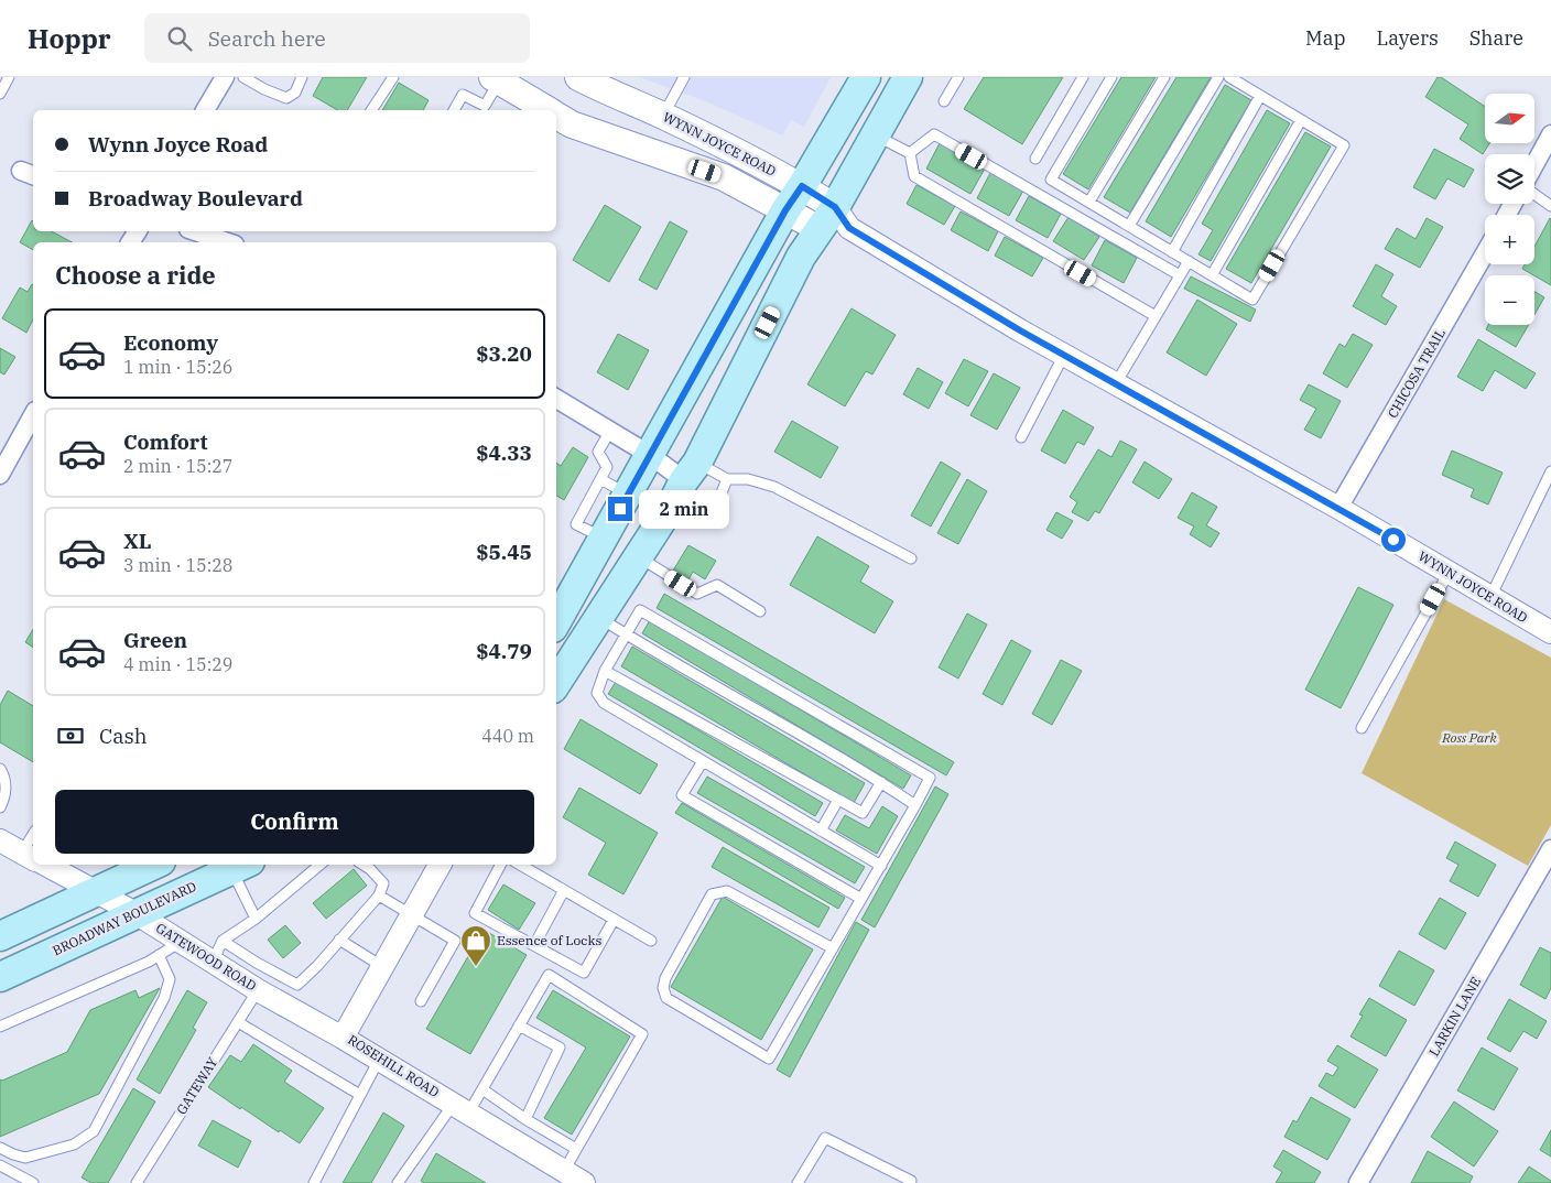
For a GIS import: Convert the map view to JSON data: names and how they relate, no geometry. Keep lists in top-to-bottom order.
{
  "streets": {
    "main road": ["WYNN JOYCE ROAD", "BROADWAY BOULEVARD"],
    "street": [
      "CHICOSA TRAIL",
      "GATEWOOD ROAD",
      "LARKIN LANE",
      "ROSEHILL ROAD"
    ],
    "lane": ["GATEWAY"]
  },
  "crossings": [
    ["WYNN JOYCE ROAD", "CHICOSA TRAIL"],
    ["BROADWAY BOULEVARD", "GATEWOOD ROAD"],
    ["GATEWOOD ROAD", "ROSEHILL ROAD"],
    ["GATEWOOD ROAD", "GATEWAY"]
  ],
  "parks": ["Ross Park"],
  "places": {
    "shop": ["Essence of Locks"]
  },
  "north": "right",
  "page": {
    "header": "Hoppr",
    "search": "Search here",
    "nav": ["Map", "Layers", "Share"],
    "map_buttons": ["+", "−"],
    "banner": ["Wynn Joyce Road", "Broadway Boulevard"],
    "heading": "Choose a ride",
    "list": [
      {
        "name": "Economy",
        "note": "1 min · 15:26",
        "value": "$3.20"
      },
      {
        "name": "Comfort",
        "note": "2 min · 15:27",
        "value": "$4.33"
      },
      {
        "name": "XL",
        "note": "3 min · 15:28",
        "value": "$5.45"
      },
      {
        "name": "Green",
        "note": "4 min · 15:29",
        "value": "$4.79"
      }
    ],
    "bubble": "2 min",
    "pay": ["Cash", "440 m"],
    "buttons": "Confirm"
  }
}
